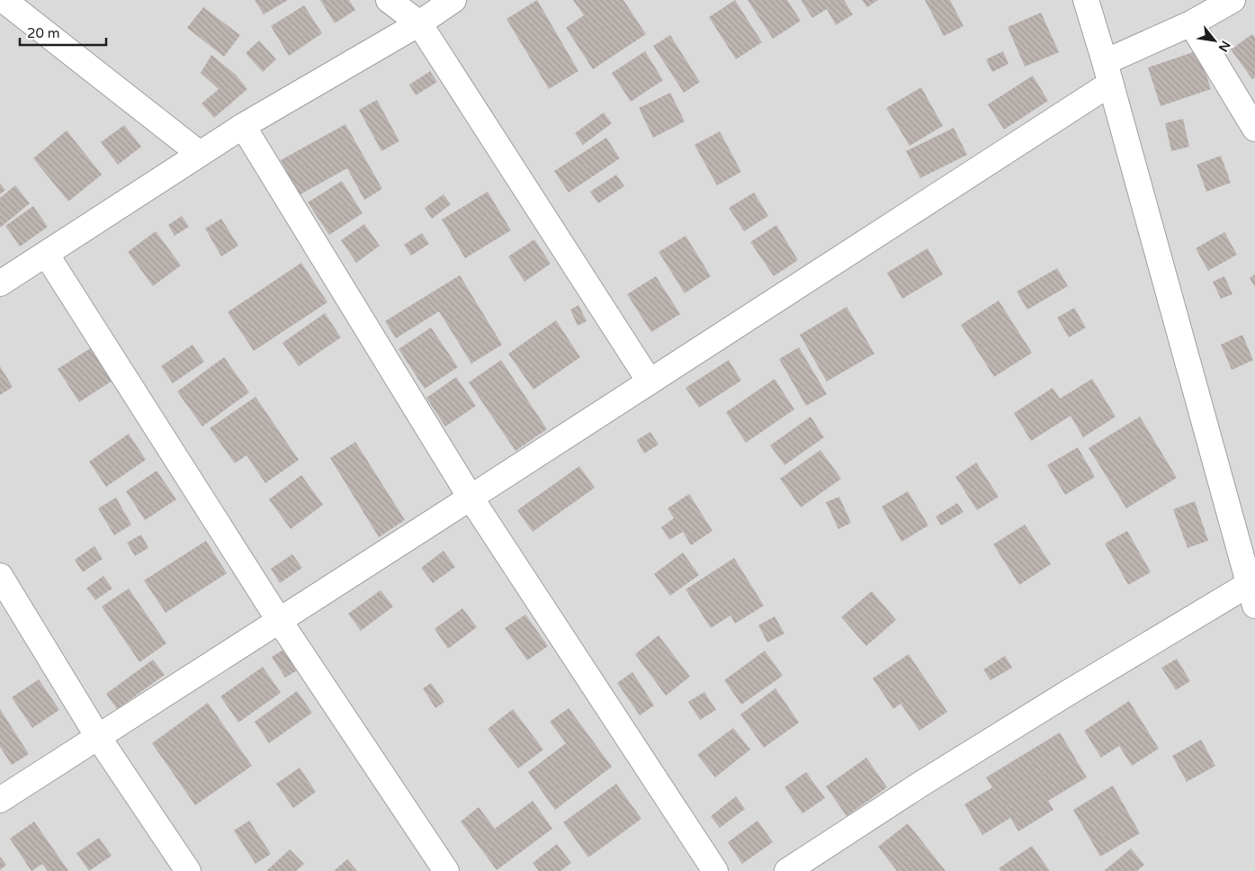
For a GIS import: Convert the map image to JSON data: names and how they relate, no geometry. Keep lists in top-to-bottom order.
{
  "scale_bar": "20 m",
  "north": "bottom right"
}
